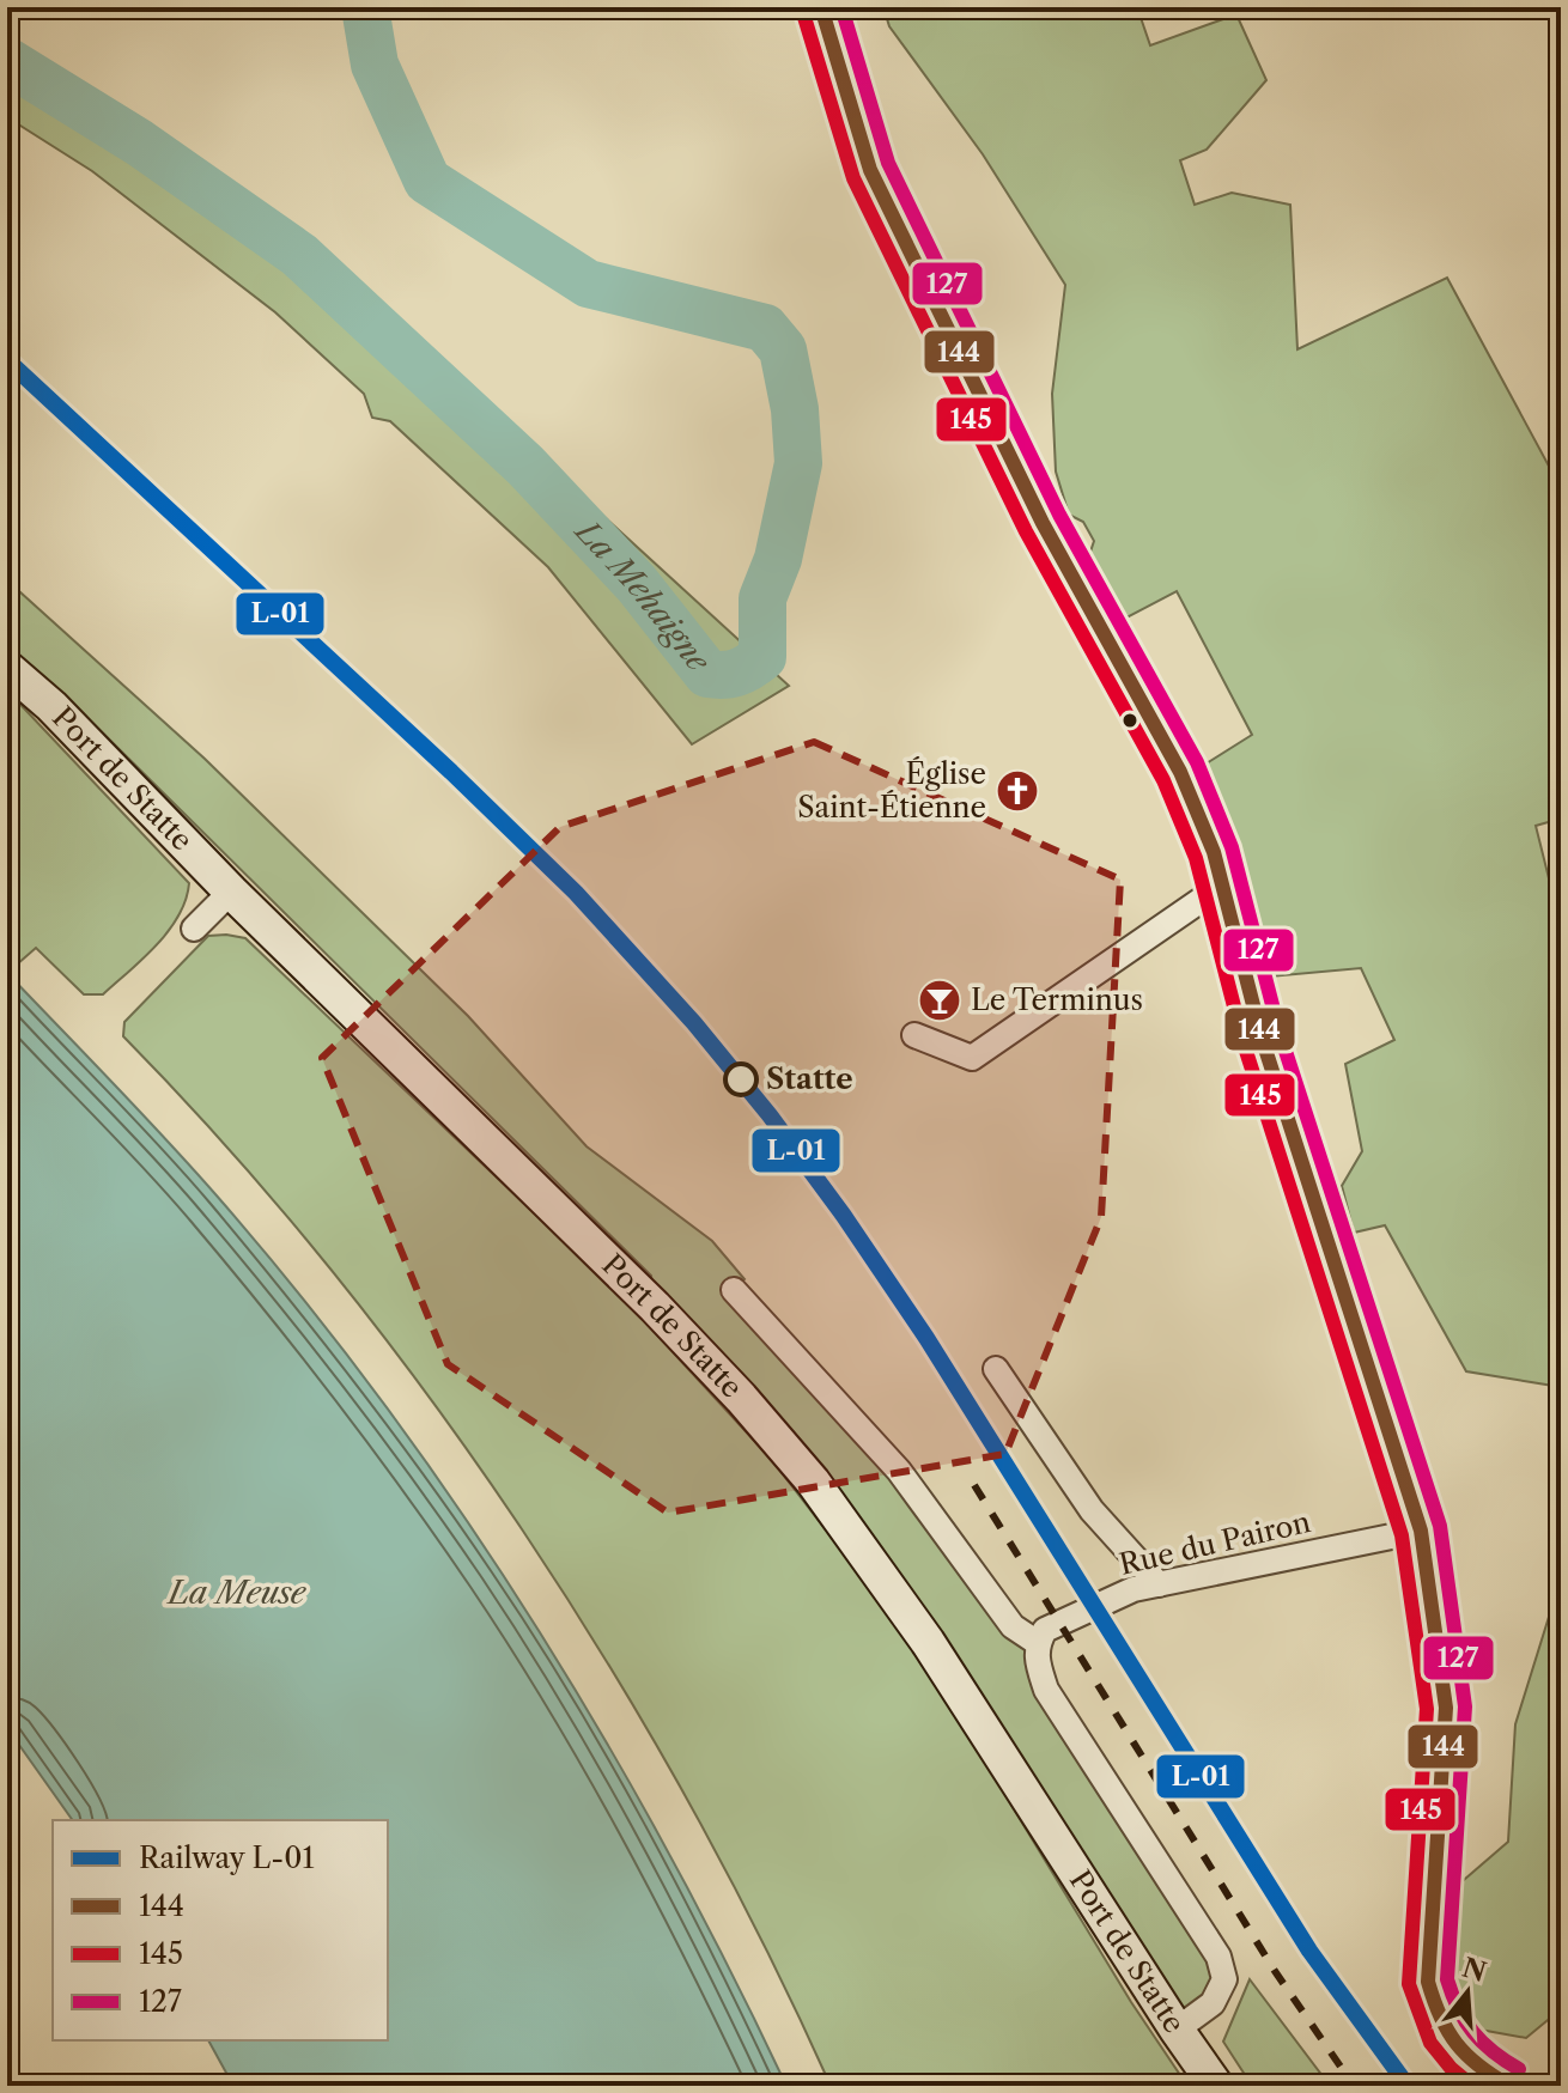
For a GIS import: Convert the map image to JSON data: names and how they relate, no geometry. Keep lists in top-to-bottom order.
{
  "streets": {
    "street": ["Port de Statte", "Rue du Pairon"]
  },
  "water": ["La Mehaigne", "La Meuse"],
  "places": {
    "church": ["Église Saint-Étienne"],
    "bar": ["Le Terminus"],
    "other": ["Statte"]
  },
  "lines": [
    "transit line 144",
    "transit line 127",
    "transit line 145",
    "rail line L-01"
  ],
  "legend": [
    "Railway L-01",
    "144",
    "145",
    "127"
  ],
  "north": "top"
}
